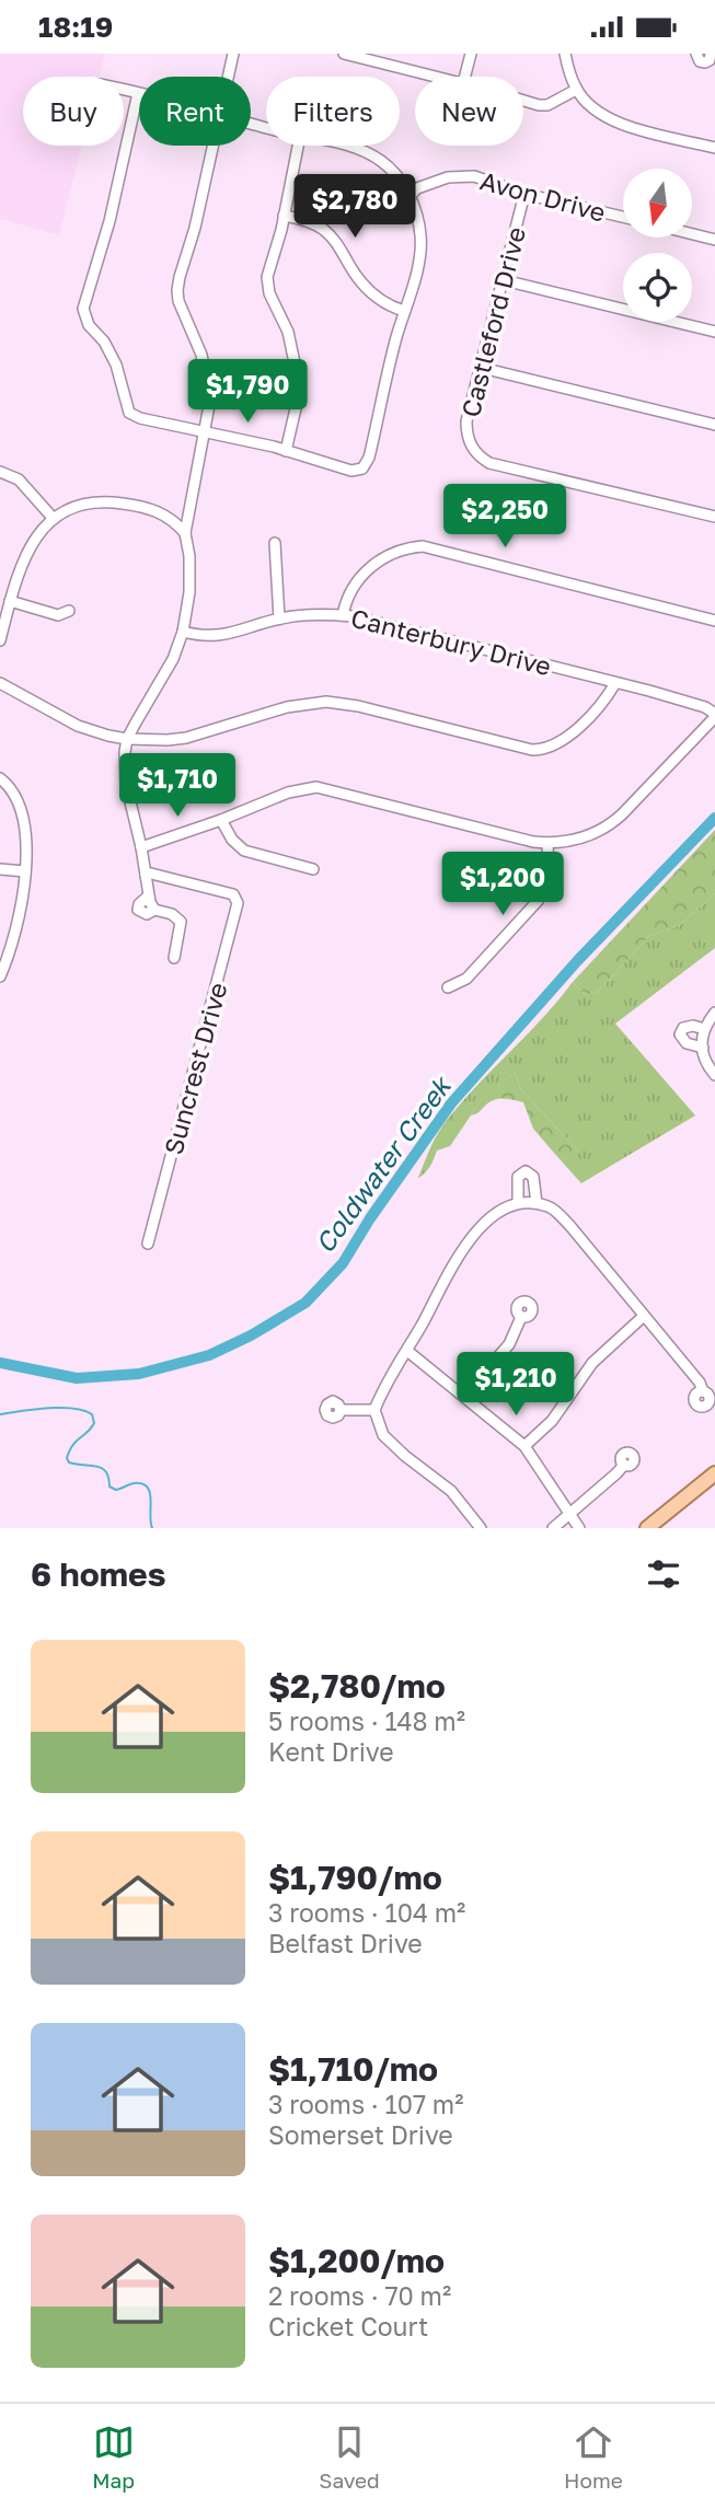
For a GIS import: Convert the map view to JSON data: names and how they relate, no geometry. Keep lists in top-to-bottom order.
{
  "streets": {
    "street": [
      "Avon Drive",
      "Castleford Drive",
      "Canterbury Drive",
      "Suncrest Drive"
    ]
  },
  "crossings": [
    ["Avon Drive", "Castleford Drive"]
  ],
  "water": ["Coldwater Creek"],
  "north": "bottom",
  "page": {
    "status": "18:19",
    "chip": [
      "Buy",
      "Rent",
      "Filters",
      "New"
    ],
    "price": [
      "$2,780",
      "$1,790",
      "$2,250",
      "$1,710",
      "$1,200",
      "$1,210"
    ],
    "heading": "6 homes",
    "list": [
      {
        "name": "$2,780/mo",
        "note": "5 rooms · 148 m² · Kent Drive"
      },
      {
        "name": "$1,790/mo",
        "note": "3 rooms · 104 m² · Belfast Drive"
      },
      {
        "name": "$1,710/mo",
        "note": "3 rooms · 107 m² · Somerset Drive"
      },
      {
        "name": "$1,200/mo",
        "note": "2 rooms · 70 m² · Cricket Court"
      }
    ],
    "tabs": ["Map", "Saved", "Home"]
  }
}
